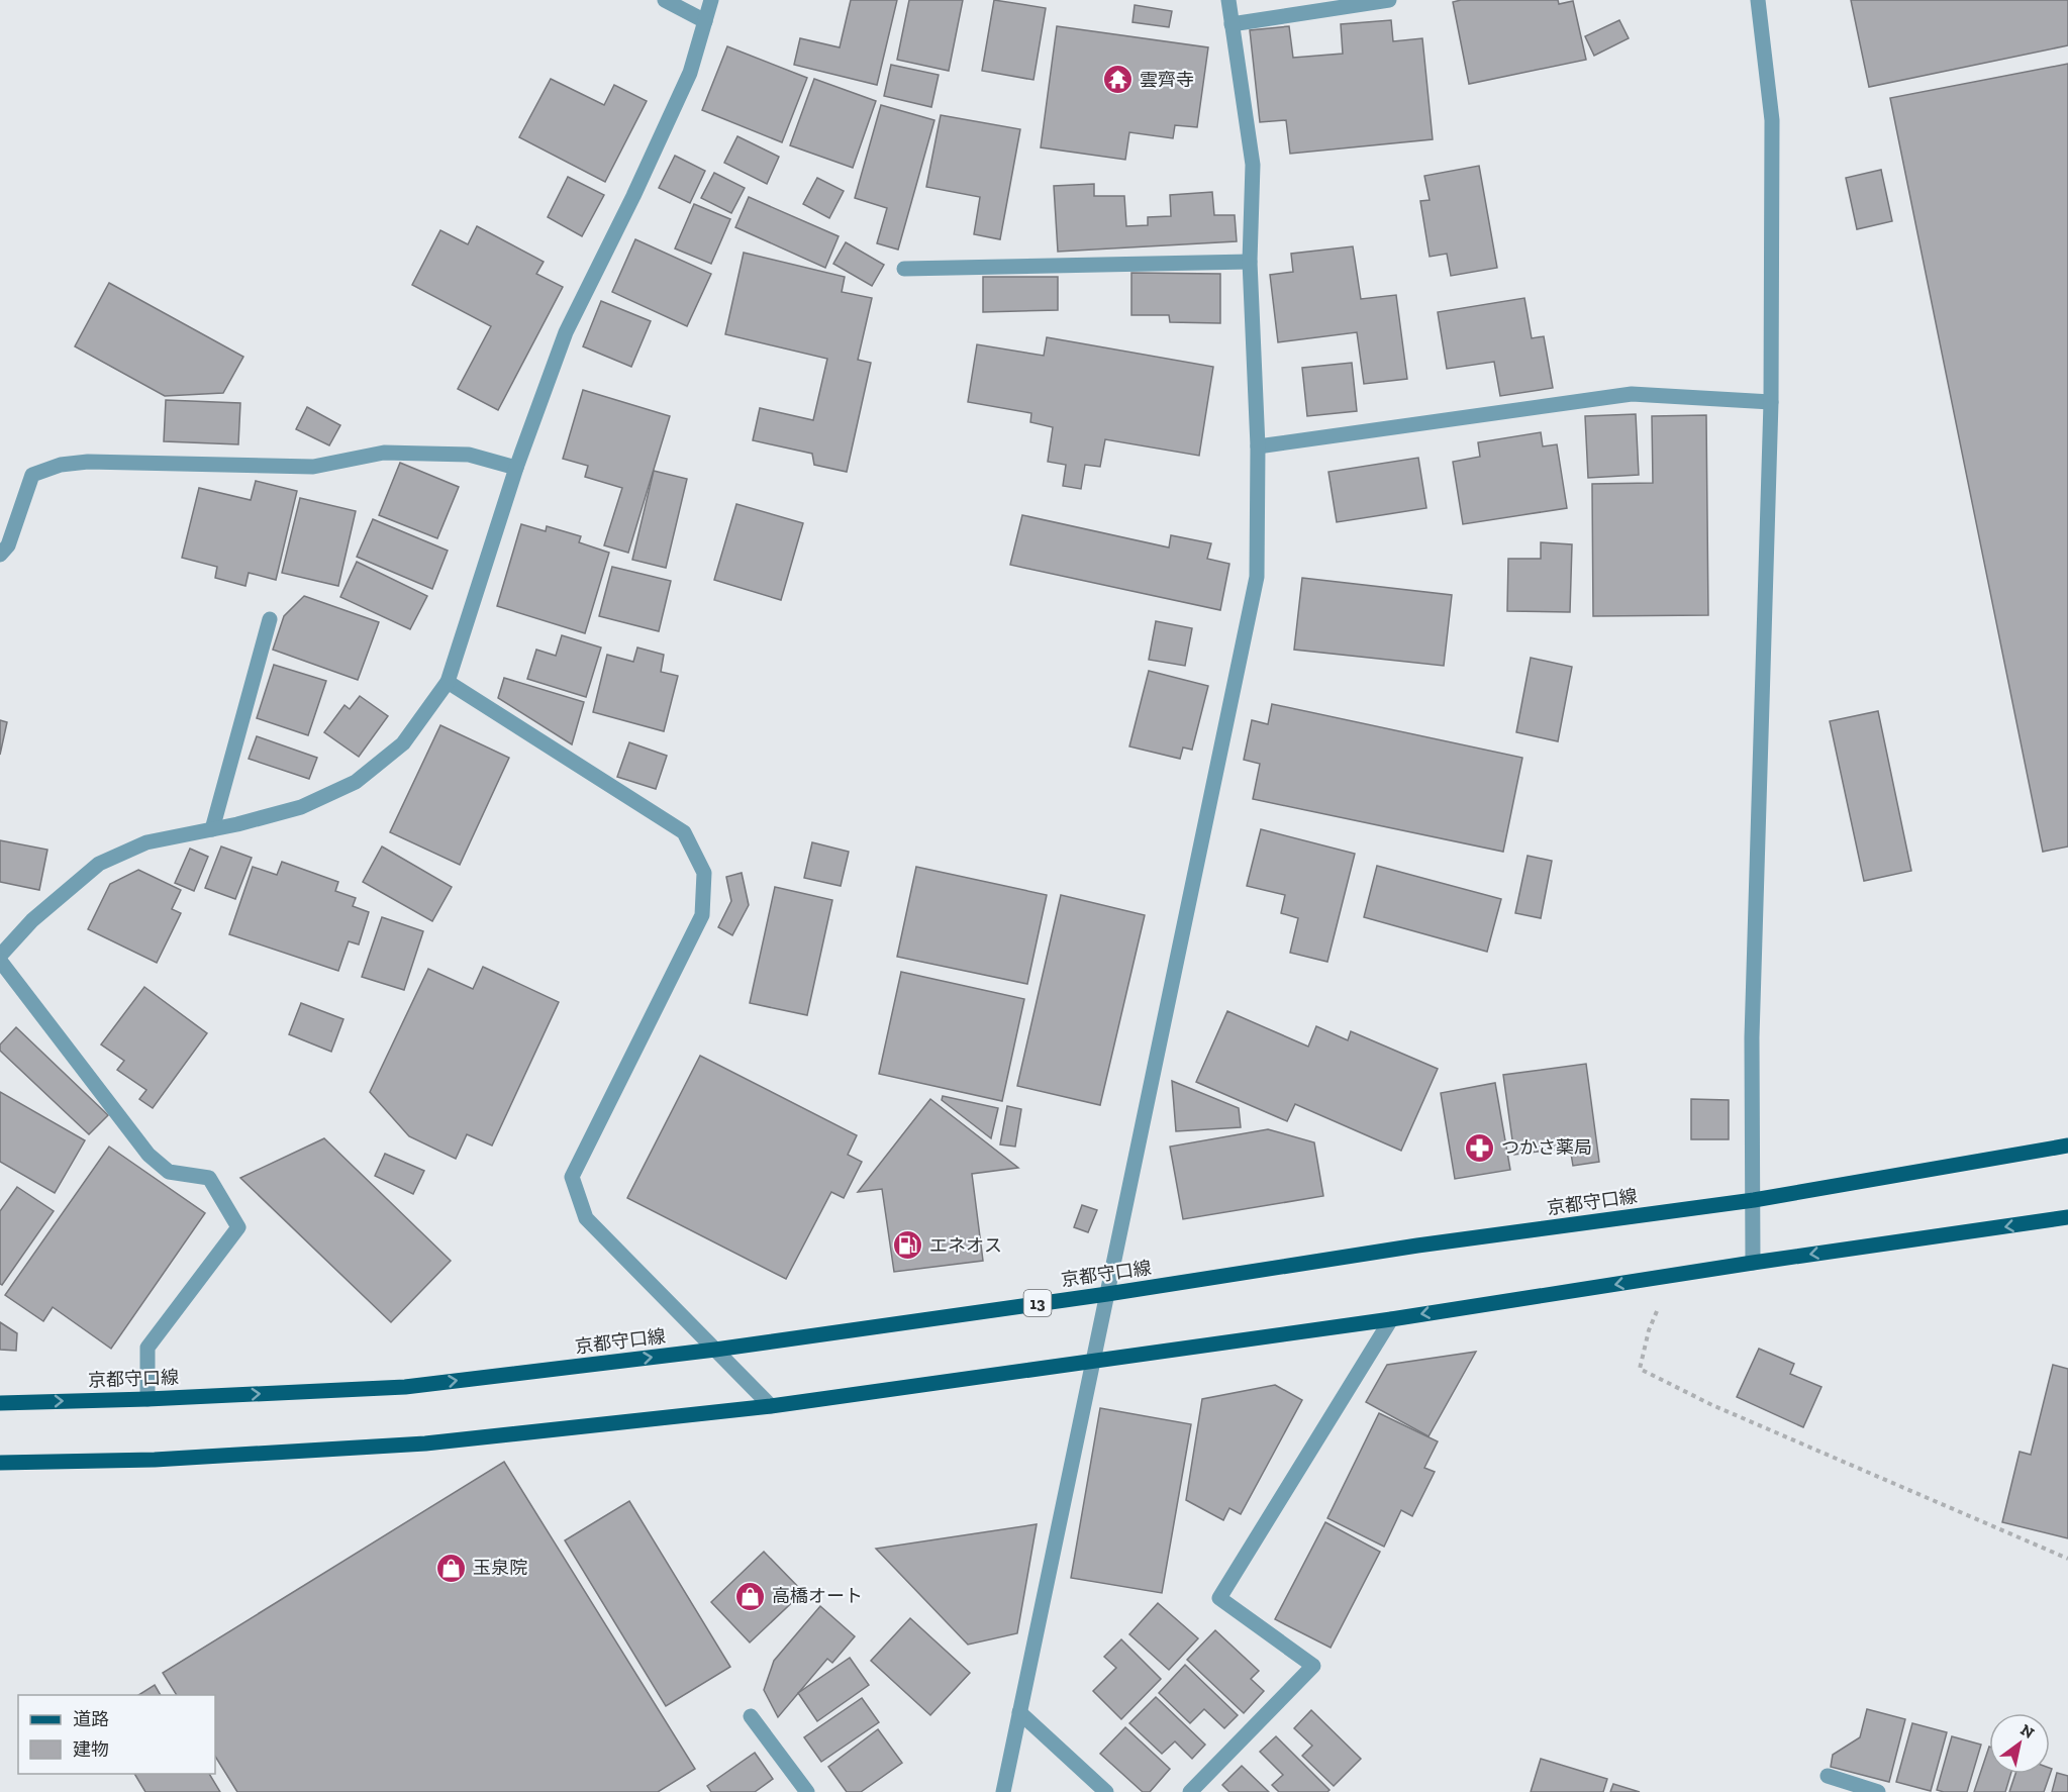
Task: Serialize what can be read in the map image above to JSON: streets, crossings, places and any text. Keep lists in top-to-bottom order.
{
  "streets": {
    "main road": ["京都守口線", "13"]
  },
  "places": {
    "temple": ["雲齊寺"],
    "pharmacy": ["つかさ薬局"],
    "fuel station": ["エネオス"],
    "shop": ["玉泉院", "高橋オート"]
  },
  "legend": ["道路", "建物"],
  "north": "top right"
}
